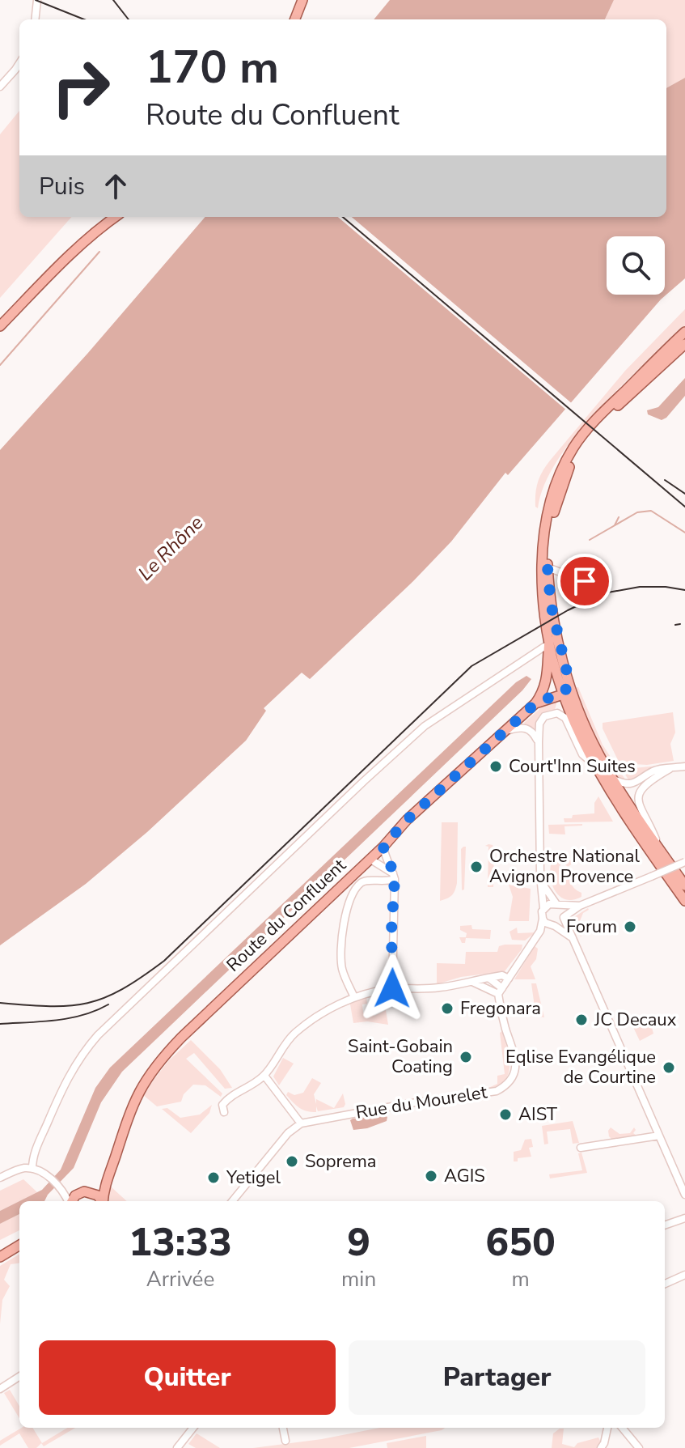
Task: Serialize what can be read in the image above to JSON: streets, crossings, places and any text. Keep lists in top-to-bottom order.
{
  "streets": {
    "main road": ["Route du Confluent"],
    "street": ["Rue du Mourelet"]
  },
  "water": ["Le Rhône"],
  "places": [
    "Court'Inn Suites",
    "Orchestre National Avignon Provence",
    "Forum",
    "Fregonara",
    "JC Decaux",
    "Saint-Gobain Coating",
    "Eqlise Evangélique de Courtine",
    "AIST",
    "Soprema",
    "AGIS",
    "Yetigel"
  ],
  "page": {
    "turn": ["170 m", "Route du Confluent"],
    "then": "Puis",
    "eta": [
      "13:33",
      "Arrivée",
      "9",
      "min",
      "650",
      "m"
    ],
    "buttons": ["Quitter", "Partager"]
  }
}
